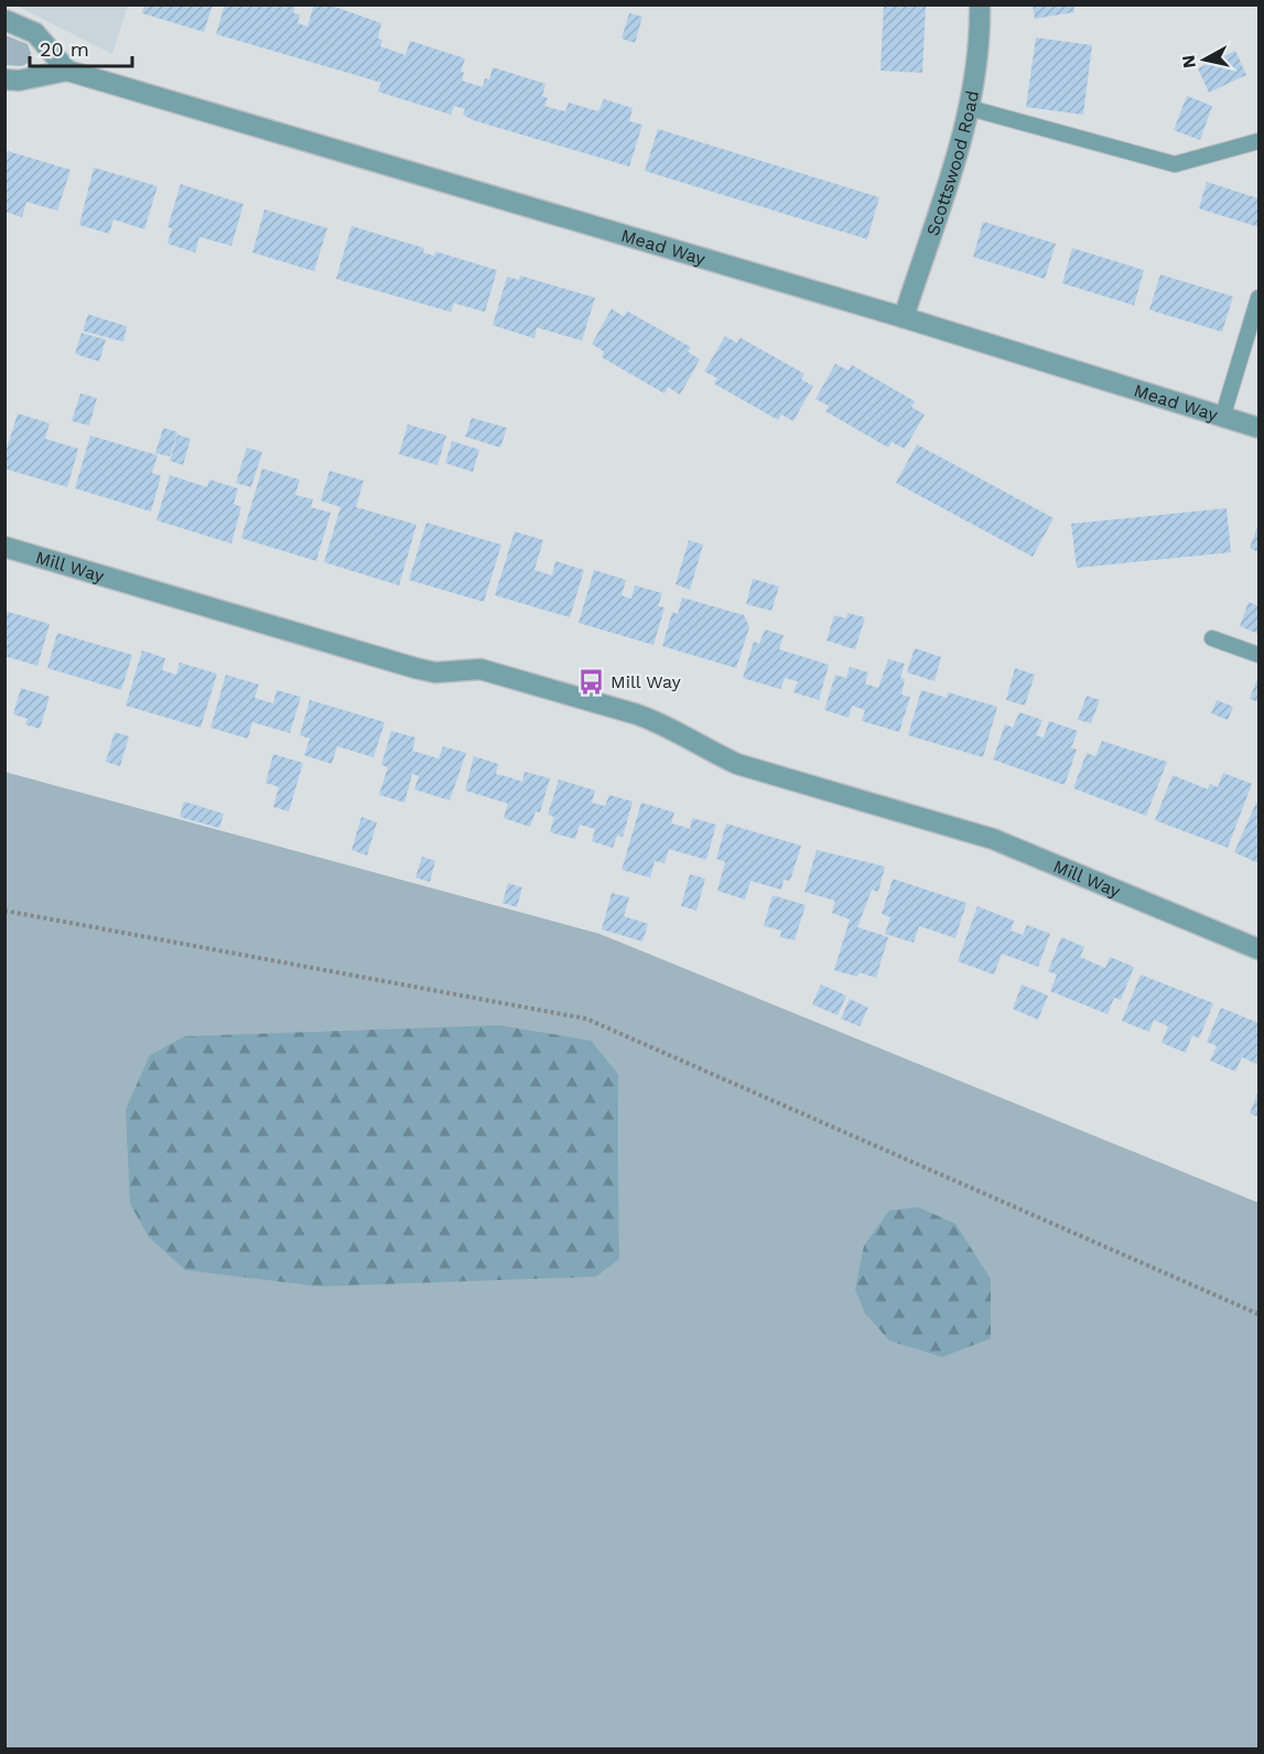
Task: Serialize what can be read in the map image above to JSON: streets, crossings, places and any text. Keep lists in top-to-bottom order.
{
  "streets": {
    "street": ["Scottswood Road", "Mead Way", "Mill Way"]
  },
  "crossings": [
    ["Scottswood Road", "Mead Way"]
  ],
  "places": {
    "bus stop": ["Mill Way"]
  },
  "scale_bar": "20 m",
  "north": "left"
}
